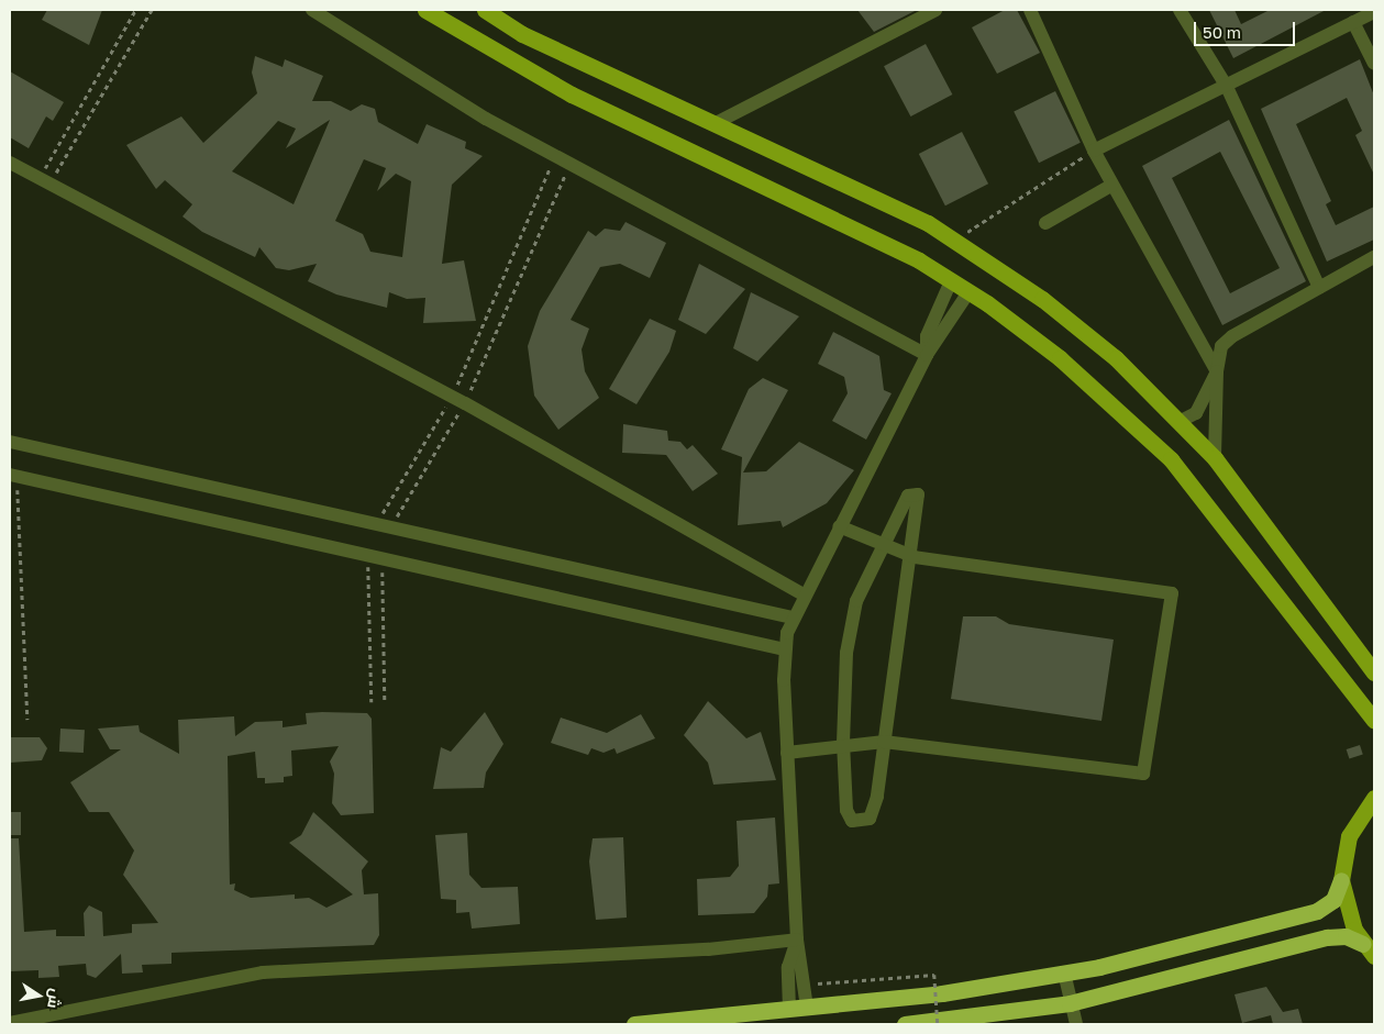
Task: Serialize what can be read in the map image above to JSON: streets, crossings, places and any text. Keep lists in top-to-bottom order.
{
  "scale_bar": "50 m",
  "north": "right"
}
